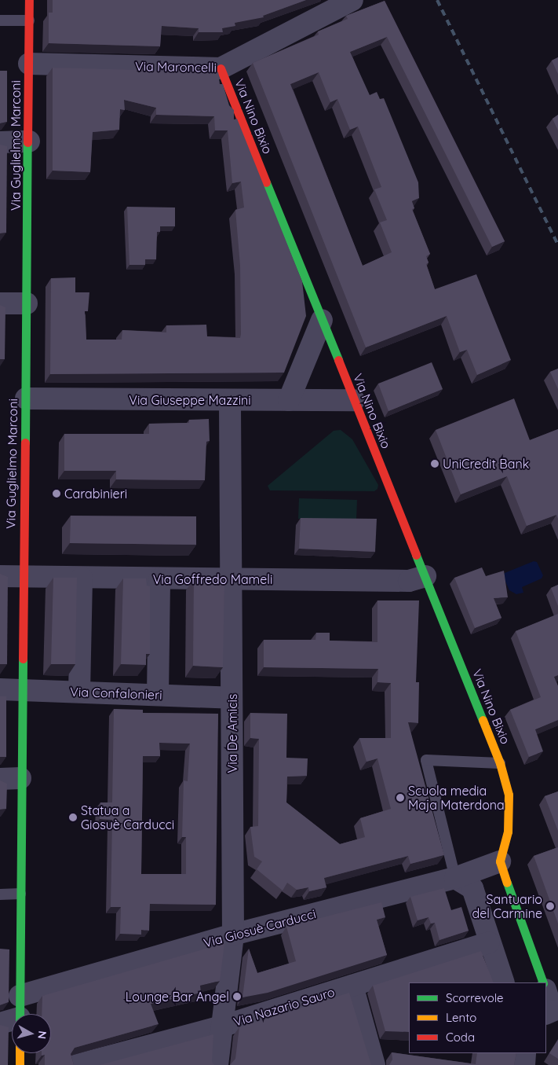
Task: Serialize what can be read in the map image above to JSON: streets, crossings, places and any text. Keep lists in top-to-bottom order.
{
  "streets": {
    "main road": ["Via Nino Bixio", "Via Guglielmo Marconi"],
    "street": [
      "Via Maroncelli",
      "Via Giuseppe Mazzini",
      "Via Goffredo Mameli",
      "Via Confalonieri",
      "Via De Amicis",
      "Via Giosuè Carducci",
      "Via Nazario Sauro"
    ]
  },
  "crossings": [
    ["Via Maroncelli", "Via Nino Bixio"],
    ["Via Maroncelli", "Via Guglielmo Marconi"],
    ["Via Nino Bixio", "Via Giuseppe Mazzini"],
    ["Via Nino Bixio", "Via Goffredo Mameli"],
    ["Via Nino Bixio", "Via Giosuè Carducci"],
    ["Via Guglielmo Marconi", "Via Giuseppe Mazzini"],
    ["Via Guglielmo Marconi", "Via Goffredo Mameli"],
    ["Via Guglielmo Marconi", "Via Confalonieri"],
    ["Via Guglielmo Marconi", "Via Giosuè Carducci"],
    ["Via Giuseppe Mazzini", "Via De Amicis"],
    ["Via Goffredo Mameli", "Via De Amicis"],
    ["Via Confalonieri", "Via De Amicis"],
    ["Via De Amicis", "Via Giosuè Carducci"],
    ["Via De Amicis", "Via Nazario Sauro"]
  ],
  "places": [
    "UniCredit Bank",
    "Carabinieri",
    "Scuola media Maja Materdona",
    "Statua a Giosuè Carducci",
    "Santuario del Carmine",
    "Lounge Bar Angel"
  ],
  "legend": ["Scorrevole", "Lento", "Coda"],
  "north": "right"
}
